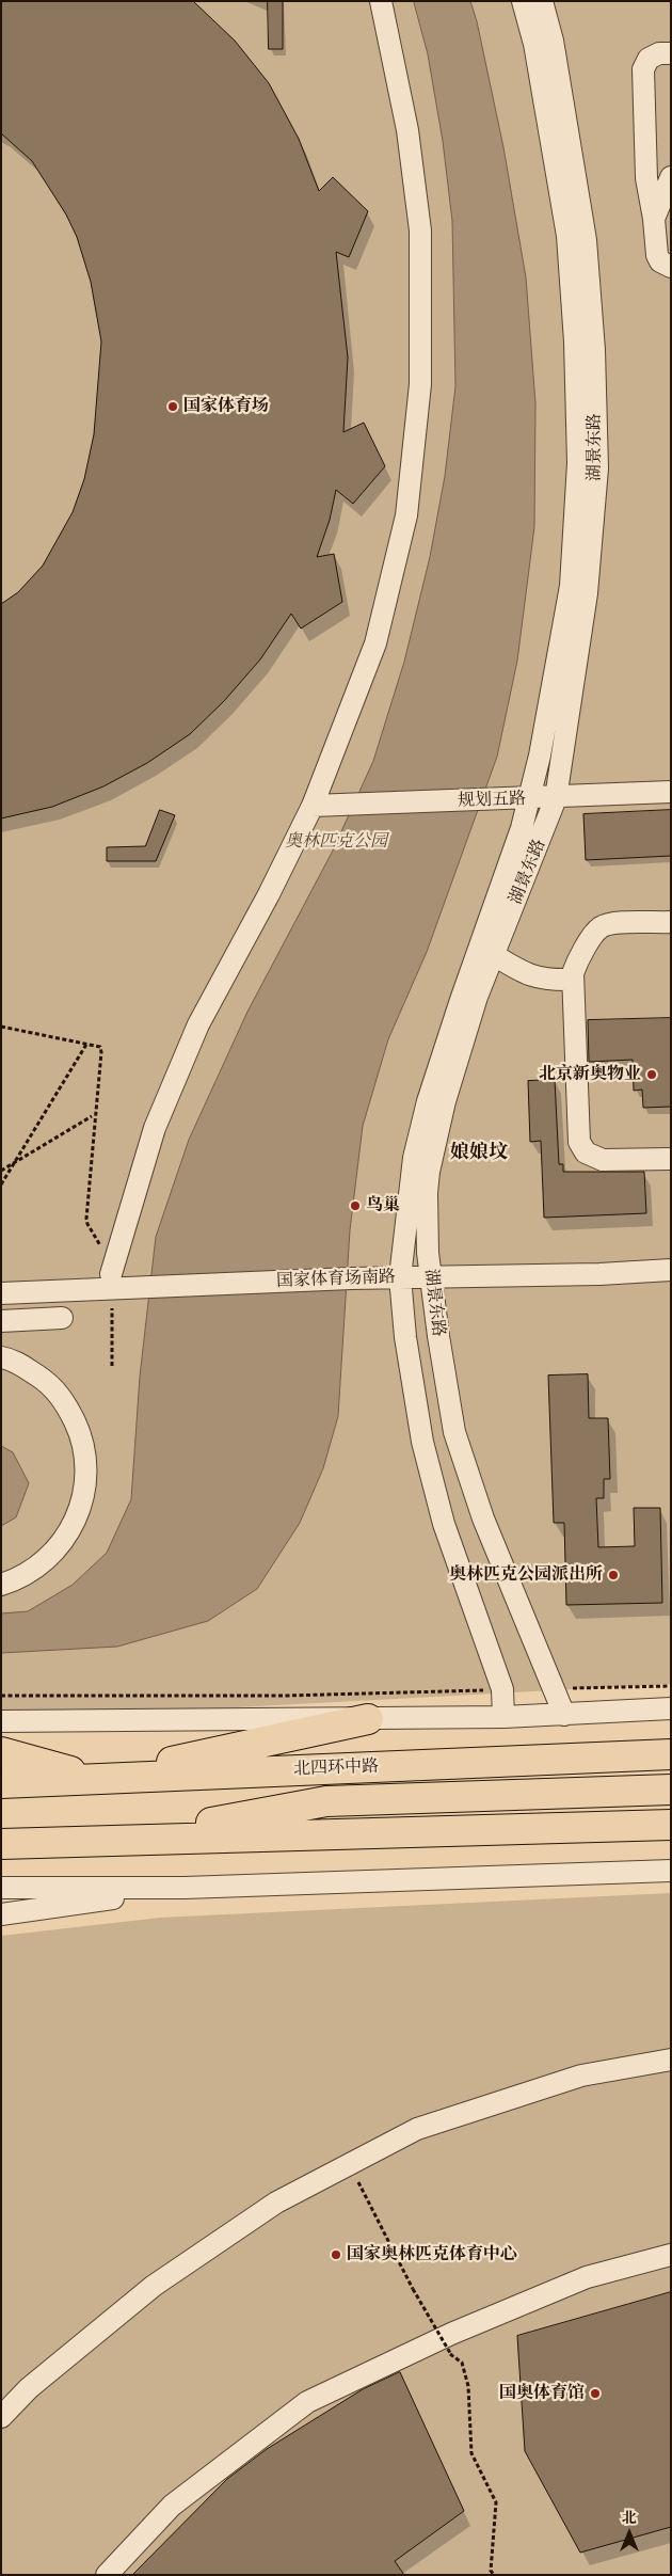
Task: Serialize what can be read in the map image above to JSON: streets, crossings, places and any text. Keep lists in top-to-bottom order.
{
  "streets": {
    "highway": ["北四环中路"],
    "street": ["湖景东路", "规划五路", "国家体育场南路"]
  },
  "crossings": [
    ["湖景东路", "规划五路"],
    ["湖景东路", "国家体育场南路"]
  ],
  "districts": ["娘娘坟"],
  "parks": ["奥林匹克公园"],
  "places": [
    "国家体育场",
    "北京新奥物业",
    "鸟巢",
    "奥林匹克公园派出所",
    "国家奥林匹克体育中心",
    "国奥体育馆"
  ],
  "north": "top"
}
